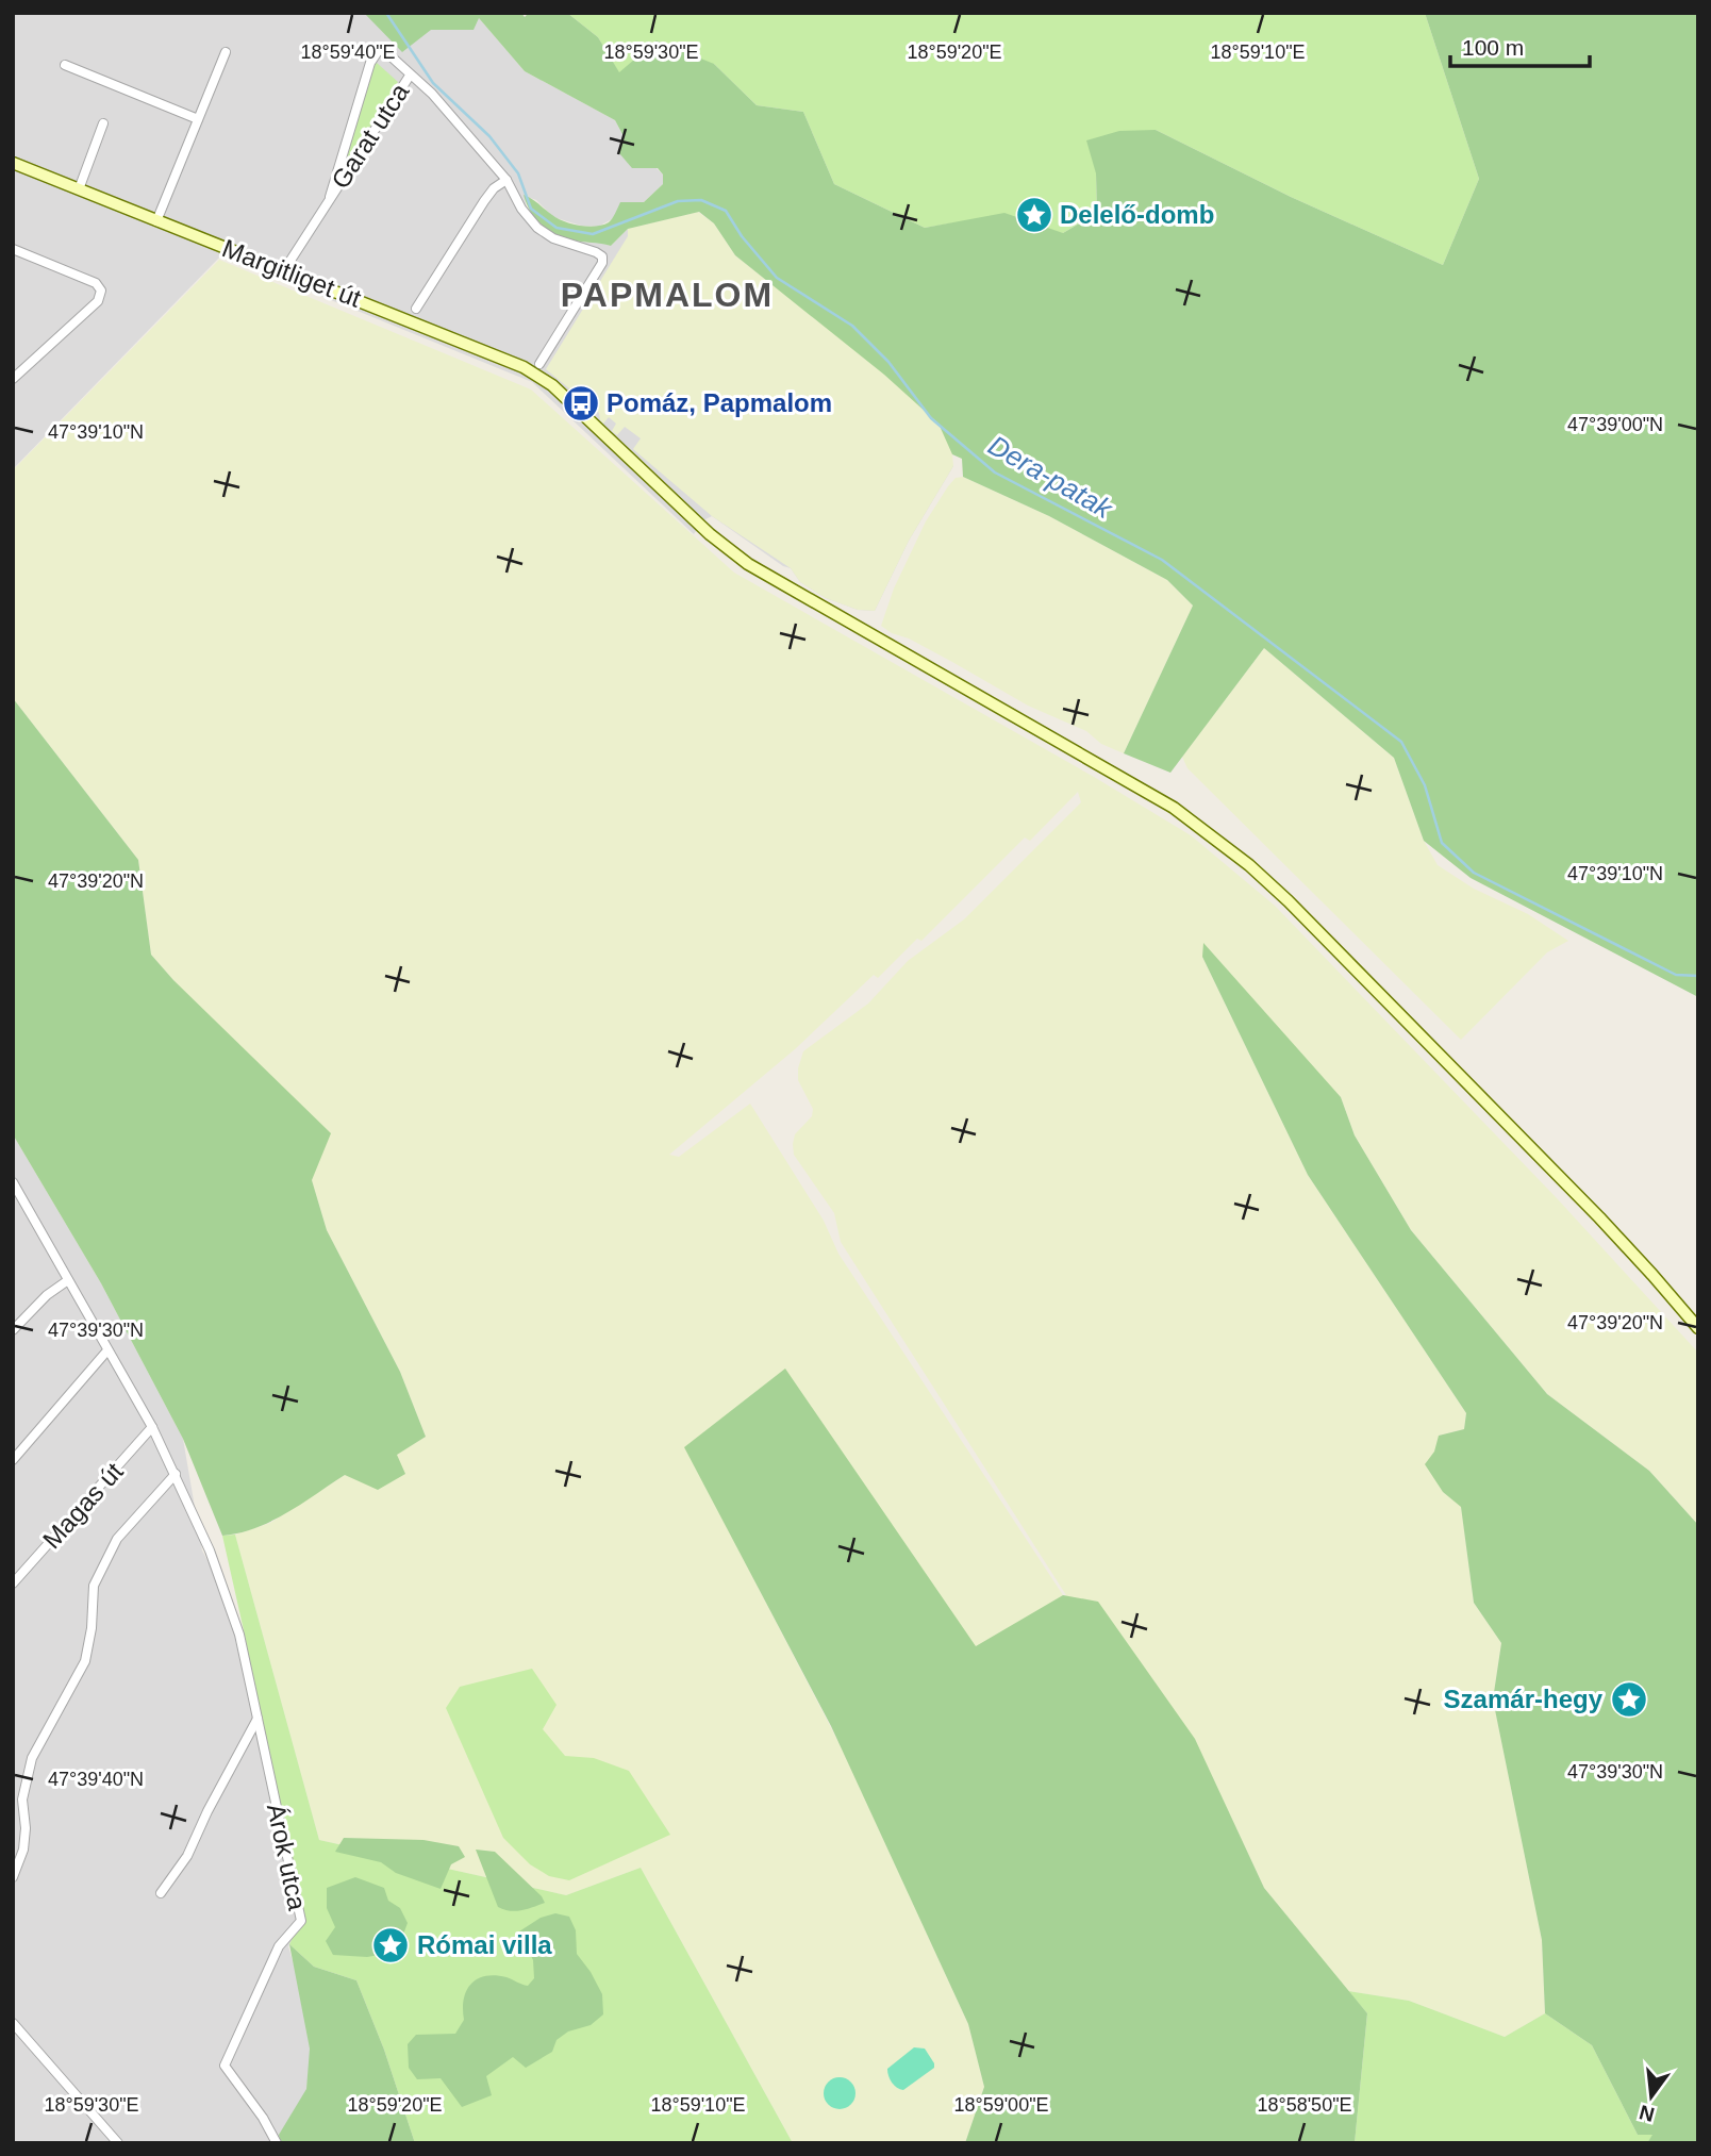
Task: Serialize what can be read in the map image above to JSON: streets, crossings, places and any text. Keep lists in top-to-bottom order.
{
  "streets": {
    "main road": ["Margitliget út"],
    "street": ["Garat utca", "Magas út", "Árok utca"]
  },
  "crossings": [
    ["Garat utca", "Margitliget út"]
  ],
  "districts": ["PAPMALOM"],
  "water": ["Dera-patak"],
  "places": {
    "place": ["Delelő-domb", "Szamár-hegy", "Római villa"],
    "bus stop": ["Pomáz, Papmalom"]
  },
  "scale_bar": "100 m",
  "north": "bottom",
  "coordinates": [
    "18°59'40\"E",
    "18°59'30\"E",
    "18°59'20\"E",
    "18°59'10\"E",
    "47°39'00\"N",
    "47°39'10\"N",
    "47°39'20\"N",
    "47°39'30\"N",
    "47°39'40\"N",
    "18°59'00\"E",
    "18°58'50\"E"
  ]
}
